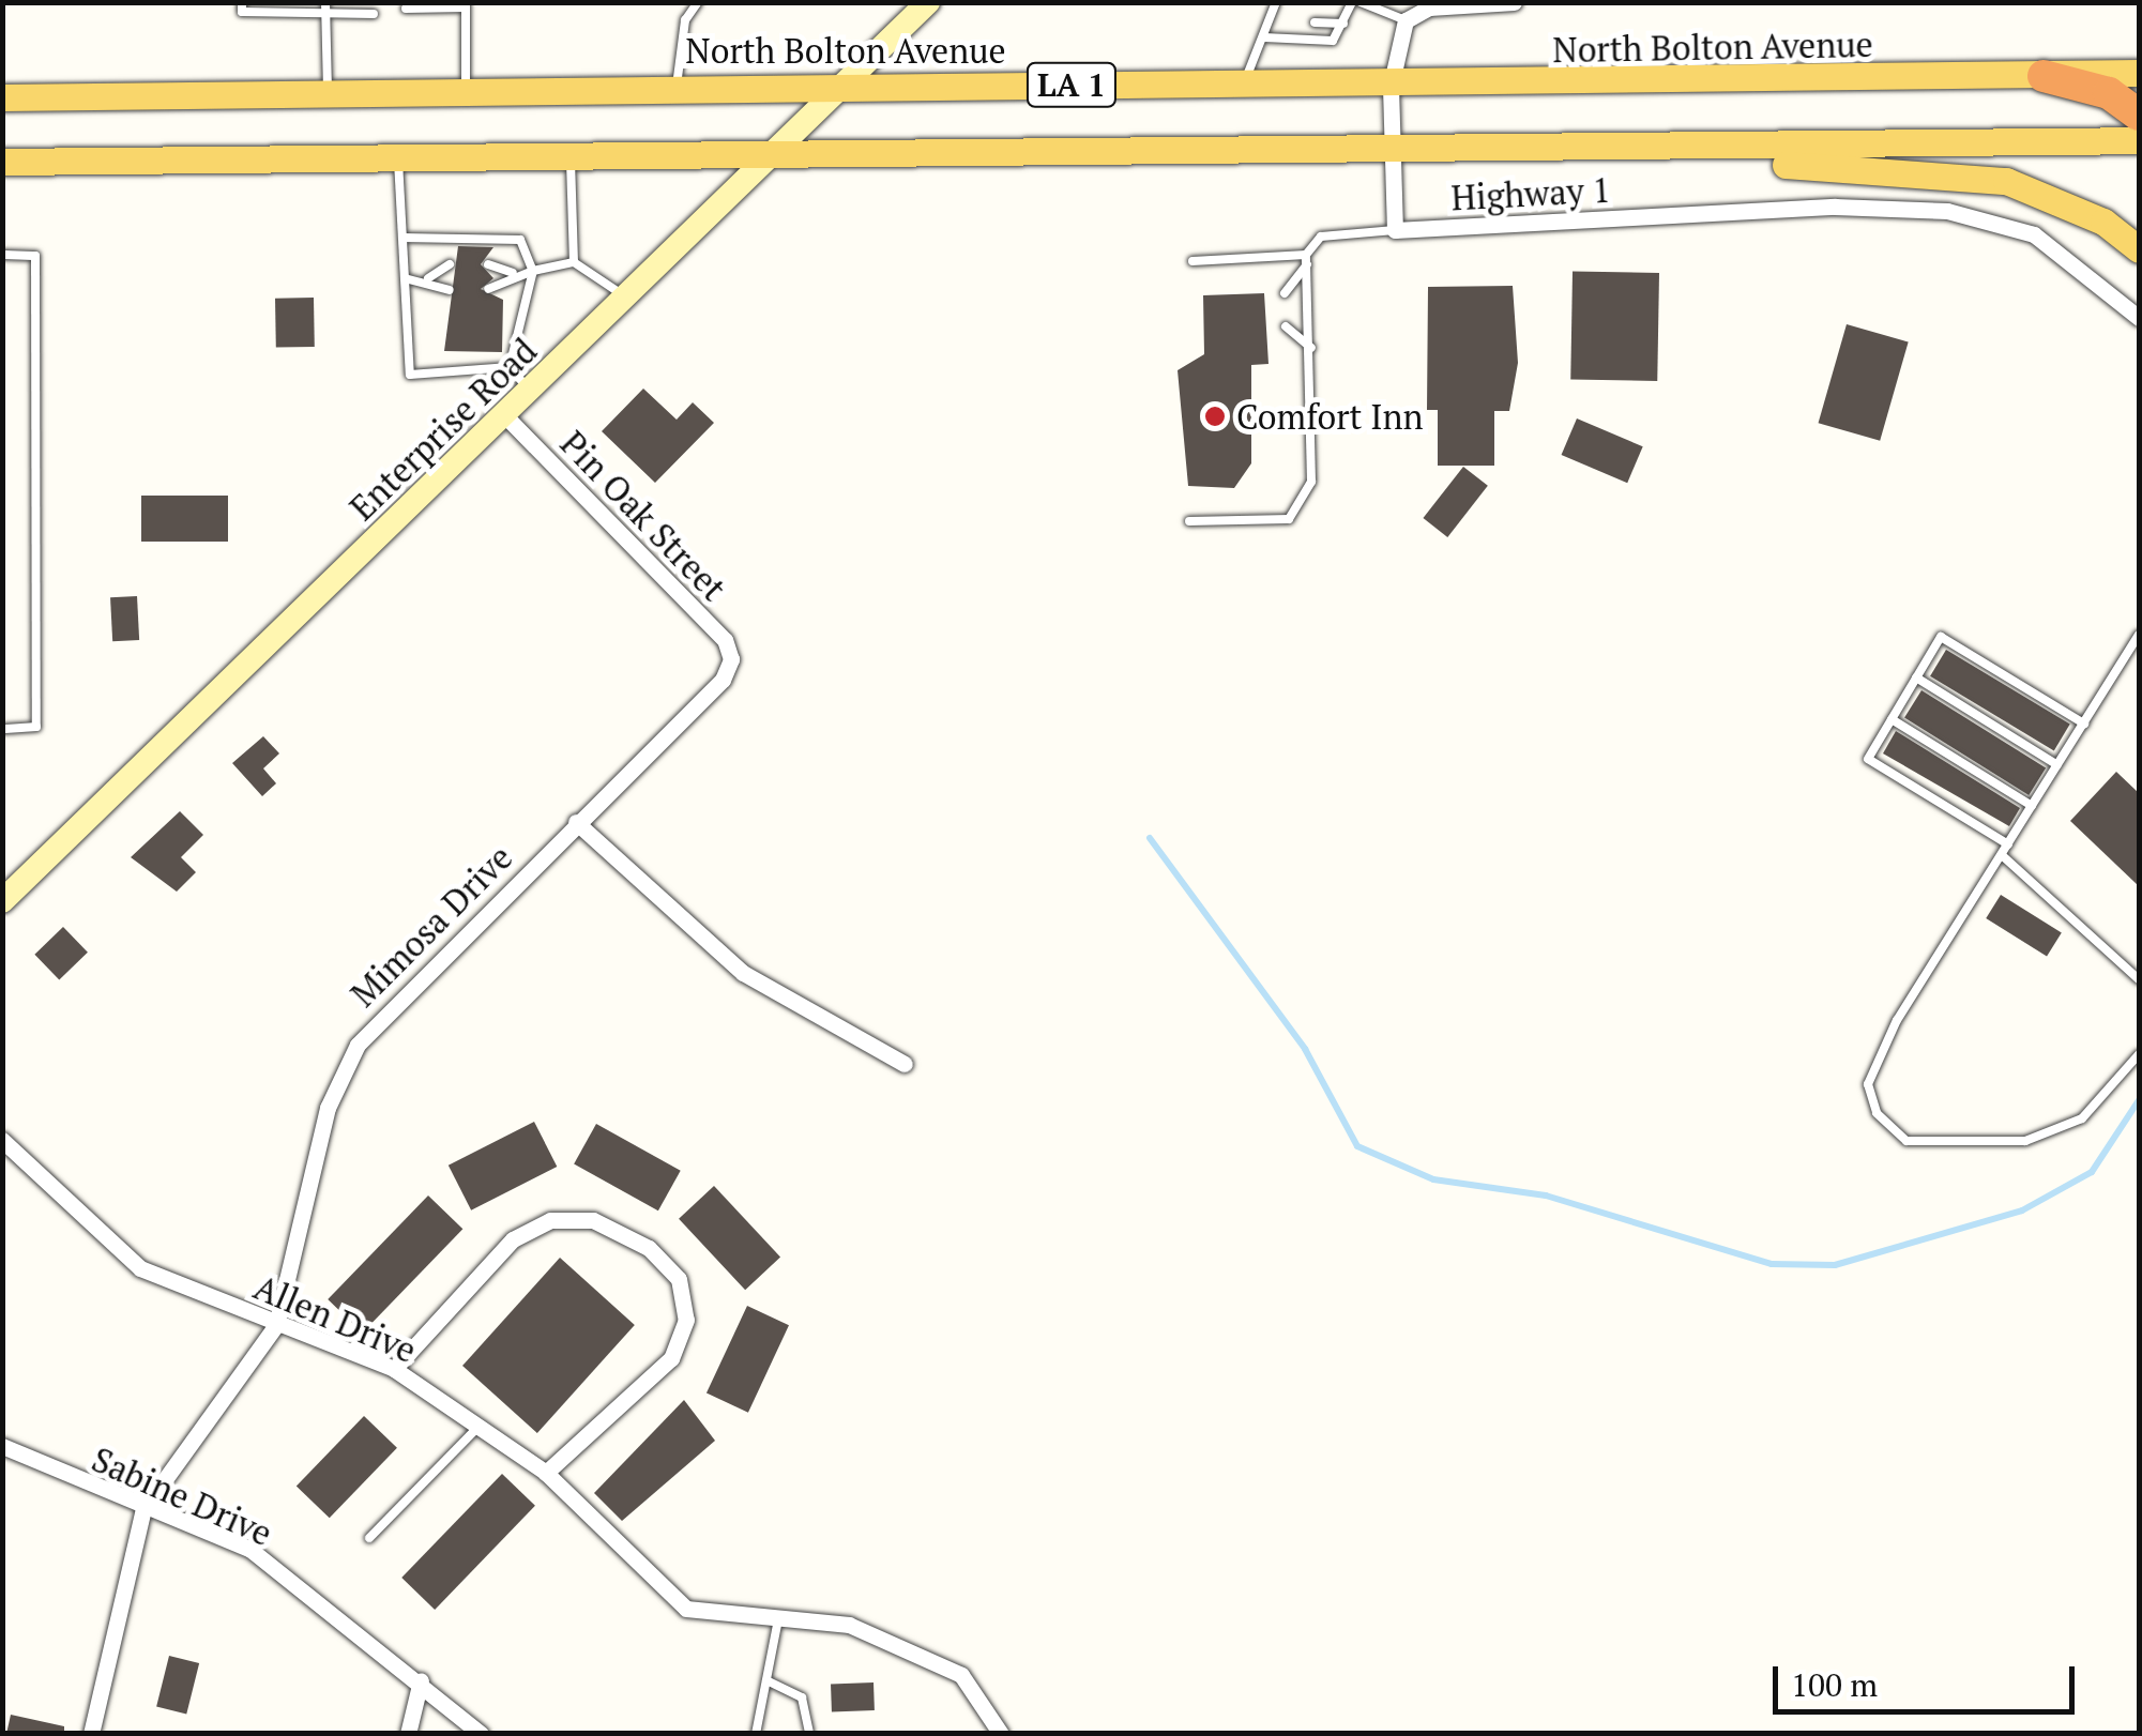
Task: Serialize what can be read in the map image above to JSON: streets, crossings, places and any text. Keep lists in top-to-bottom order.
{
  "streets": {
    "main road": ["North Bolton Avenue", "LA 1"],
    "street": [
      "Highway 1",
      "Enterprise Road",
      "Pin Oak Street",
      "Mimosa Drive",
      "Allen Drive",
      "Sabine Drive"
    ]
  },
  "crossings": [
    ["North Bolton Avenue", "Enterprise Road"],
    ["LA 1", "Enterprise Road"],
    ["Enterprise Road", "Pin Oak Street"],
    ["Pin Oak Street", "Mimosa Drive"],
    ["Mimosa Drive", "Allen Drive"],
    ["Mimosa Drive", "Sabine Drive"]
  ],
  "places": ["Comfort Inn"],
  "scale_bar": "100 m"
}
